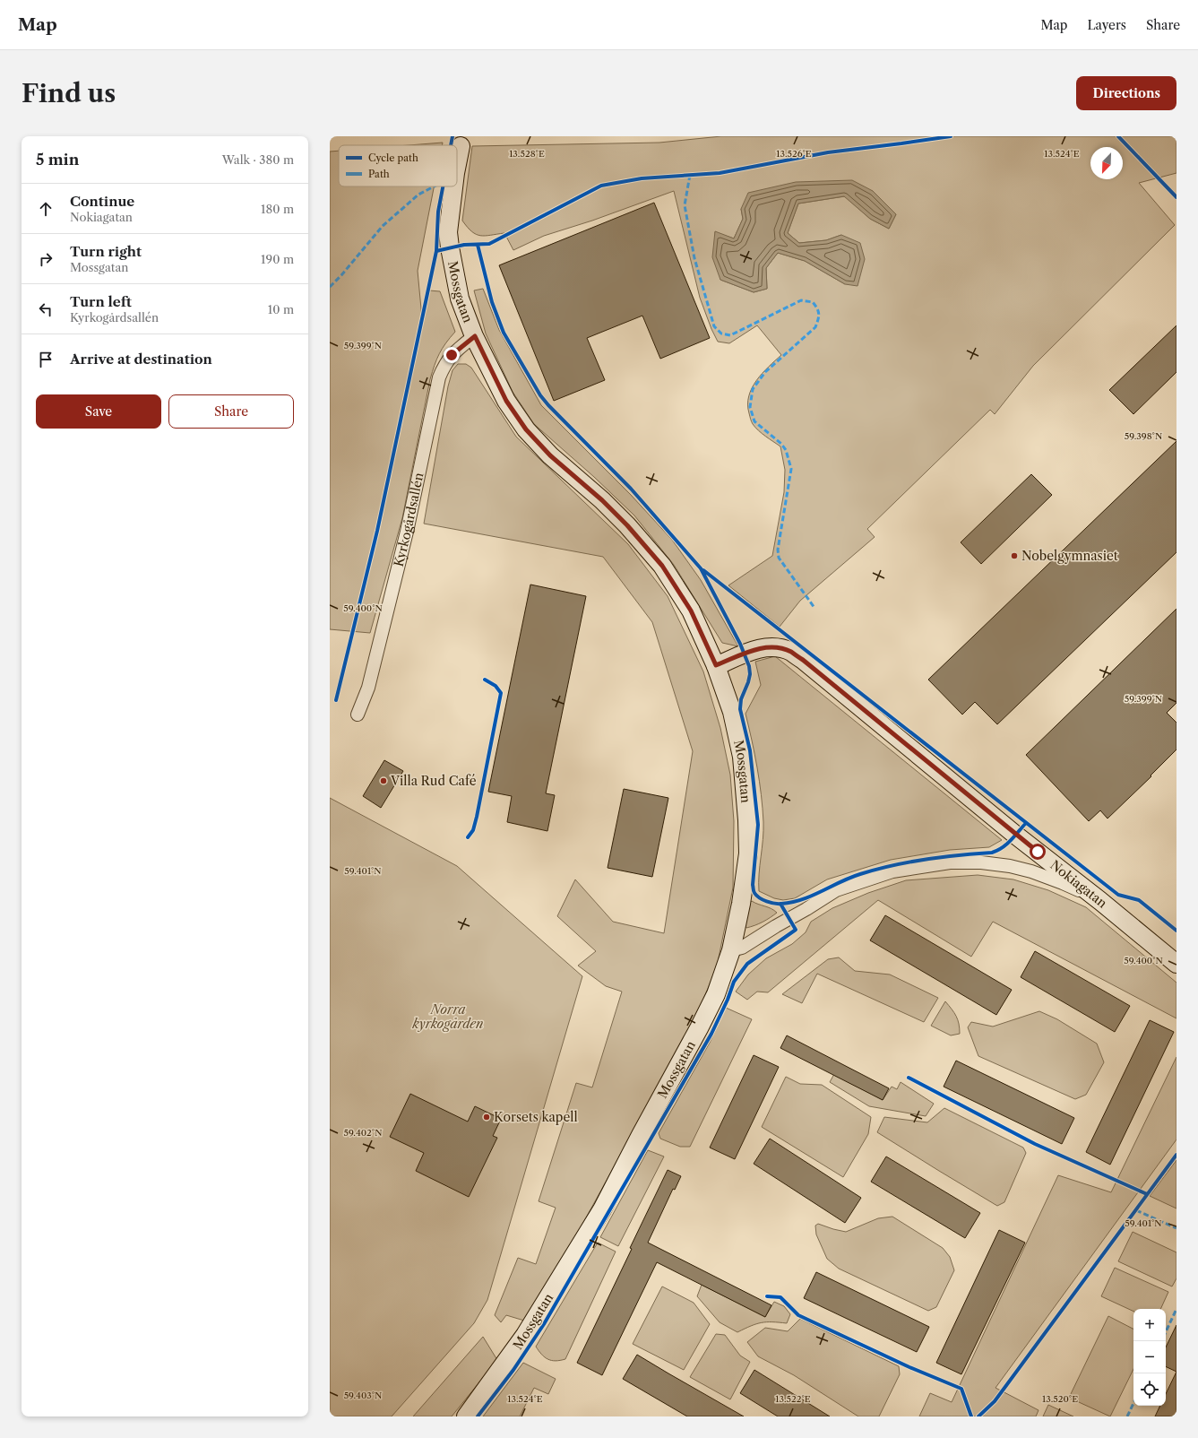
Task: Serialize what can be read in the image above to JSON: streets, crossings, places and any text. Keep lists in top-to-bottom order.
{
  "streets": {
    "street": ["Mossgatan", "Kyrkogårdsallén", "Nokiagatan"]
  },
  "crossings": [
    ["Mossgatan", "Kyrkogårdsallén"],
    ["Mossgatan", "Nokiagatan"]
  ],
  "parks": ["Norra kyrkogården"],
  "places": ["Nobelgymnasiet", "Villa Rud Café", "Korsets kapell"],
  "legend": ["Cycle path", "Path"],
  "north": "bottom left",
  "page": {
    "header": "Map",
    "nav": ["Map", "Layers", "Share"],
    "buttons": [
      "Directions",
      ["Save", "Share"]
    ],
    "title": "Find us",
    "heading": ["5 min", "Walk · 380 m"],
    "list": [
      ["Continue", "Nokiagatan", "180 m"],
      ["Turn right", "Mossgatan", "190 m"],
      ["Turn left", "Kyrkogårdsallén", "10 m"],
      "Arrive at destination"
    ],
    "map_buttons": ["+", "−"]
  },
  "coordinates": [
    "13.528°E",
    "13.524°E",
    "13.526°E",
    "59.399°N",
    "59.398°N",
    "59.400°N",
    "59.401°N",
    "59.402°N",
    "59.403°N",
    "13.522°E",
    "13.520°E"
  ]
}
